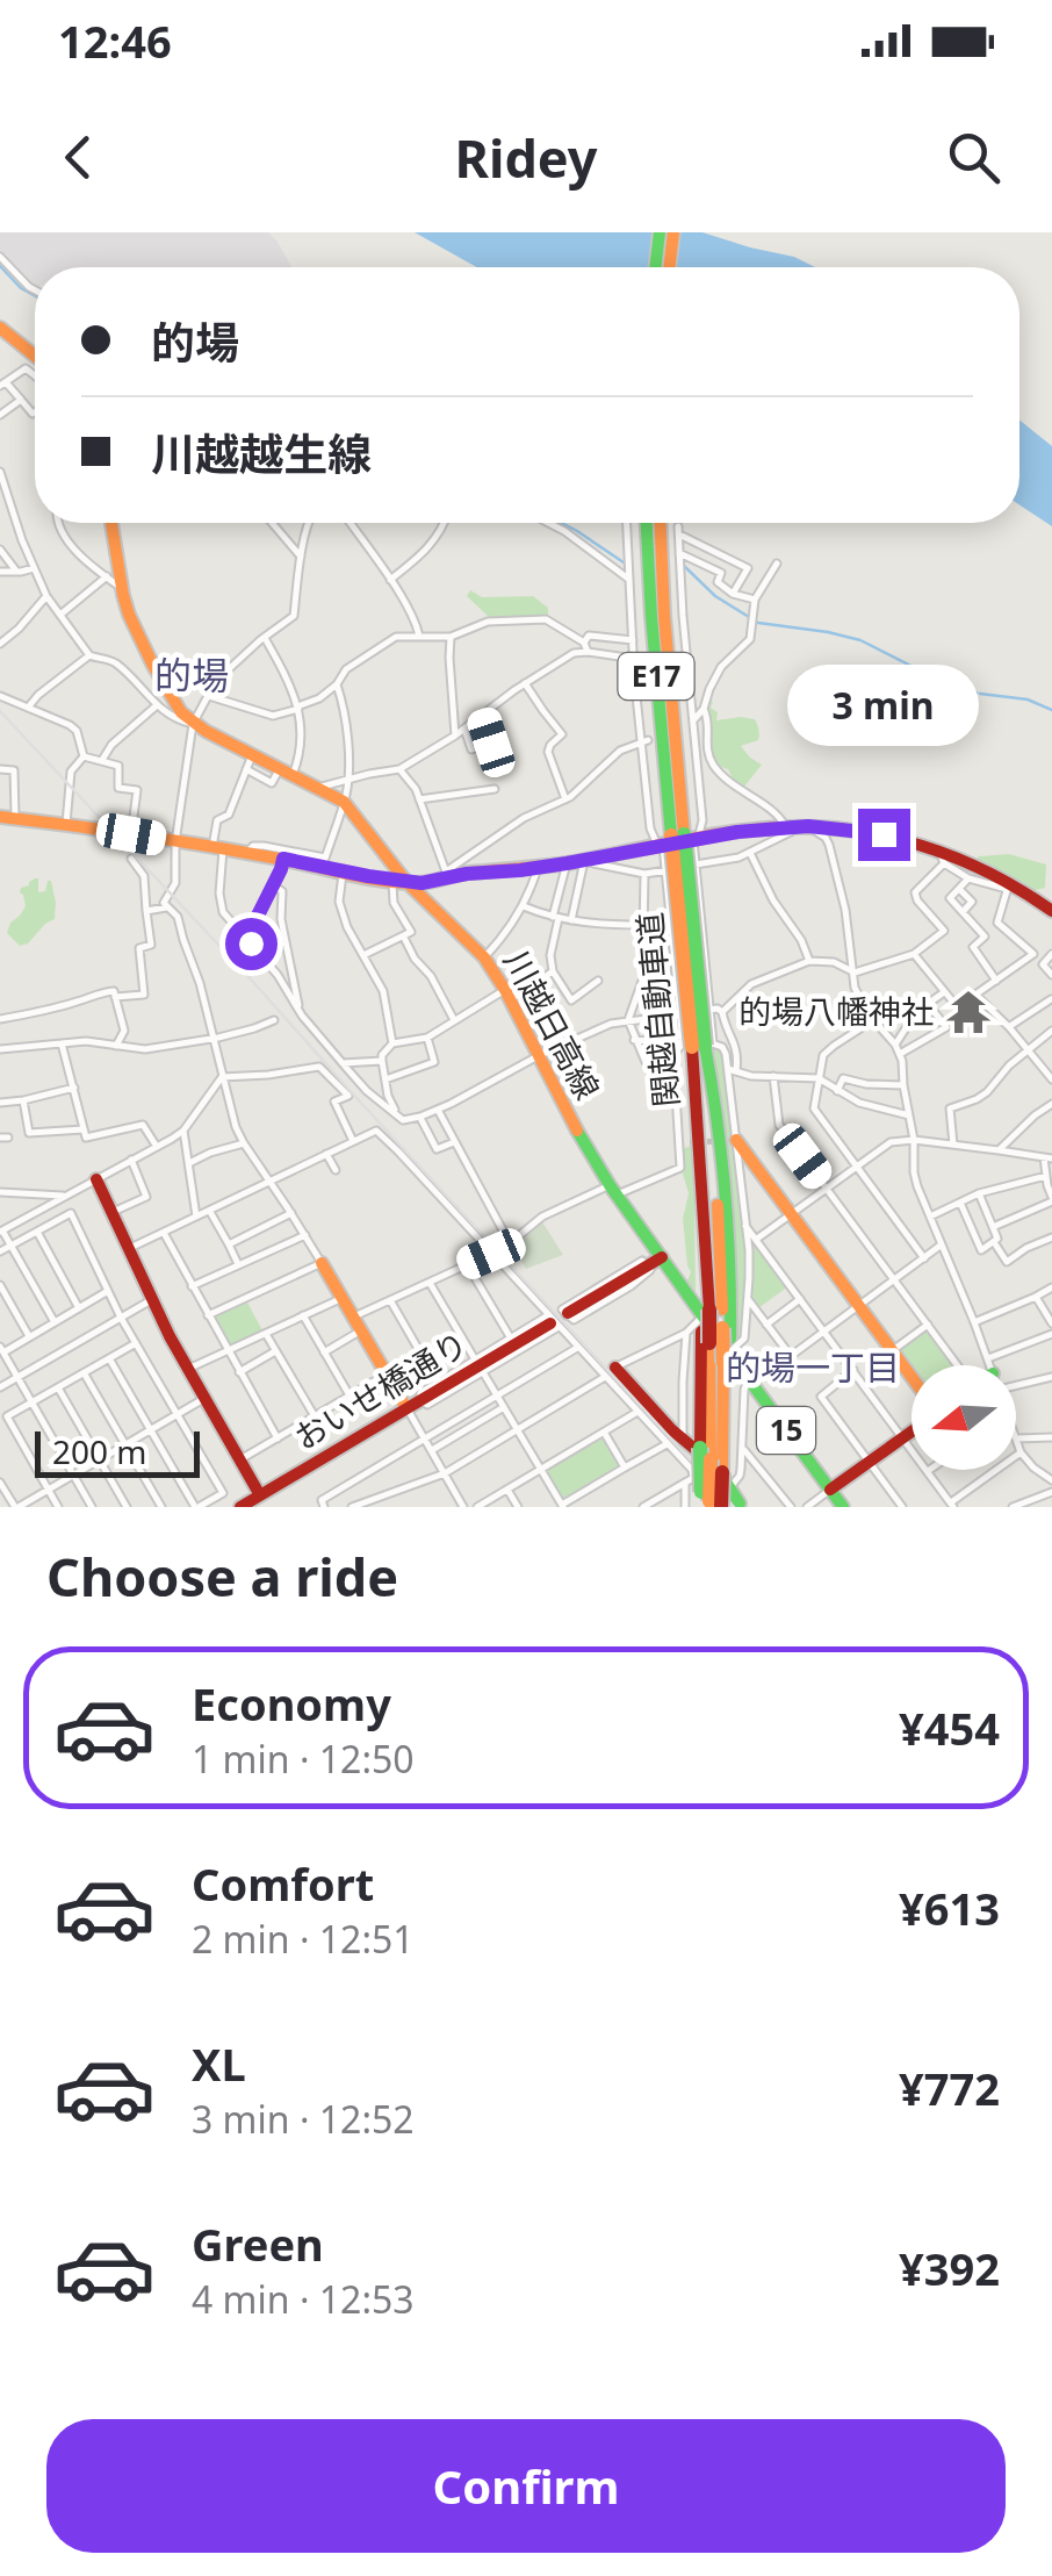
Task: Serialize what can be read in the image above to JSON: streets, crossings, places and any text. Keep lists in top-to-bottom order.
{
  "streets": {
    "main road": [
      "E17",
      "関越自動車道",
      "川越日高線",
      "おいせ橋通り",
      "15"
    ]
  },
  "crossings": [
    ["関越自動車道", "川越日高線"],
    ["川越日高線", "おいせ橋通り"]
  ],
  "districts": ["的場", "的場一丁目"],
  "places": {
    "temple": ["的場八幡神社"]
  },
  "scale_bar": "200 m",
  "north": "left",
  "page": {
    "status": "12:46",
    "header": "Ridey",
    "banner": ["的場", "川越越生線"],
    "bubble": "3 min",
    "scale": "200 m",
    "heading": "Choose a ride",
    "list": [
      {
        "name": "Economy",
        "note": "1 min · 12:50",
        "value": "¥454"
      },
      {
        "name": "Comfort",
        "note": "2 min · 12:51",
        "value": "¥613"
      },
      {
        "name": "XL",
        "note": "3 min · 12:52",
        "value": "¥772"
      },
      {
        "name": "Green",
        "note": "4 min · 12:53",
        "value": "¥392"
      }
    ],
    "buttons": "Confirm"
  }
}
